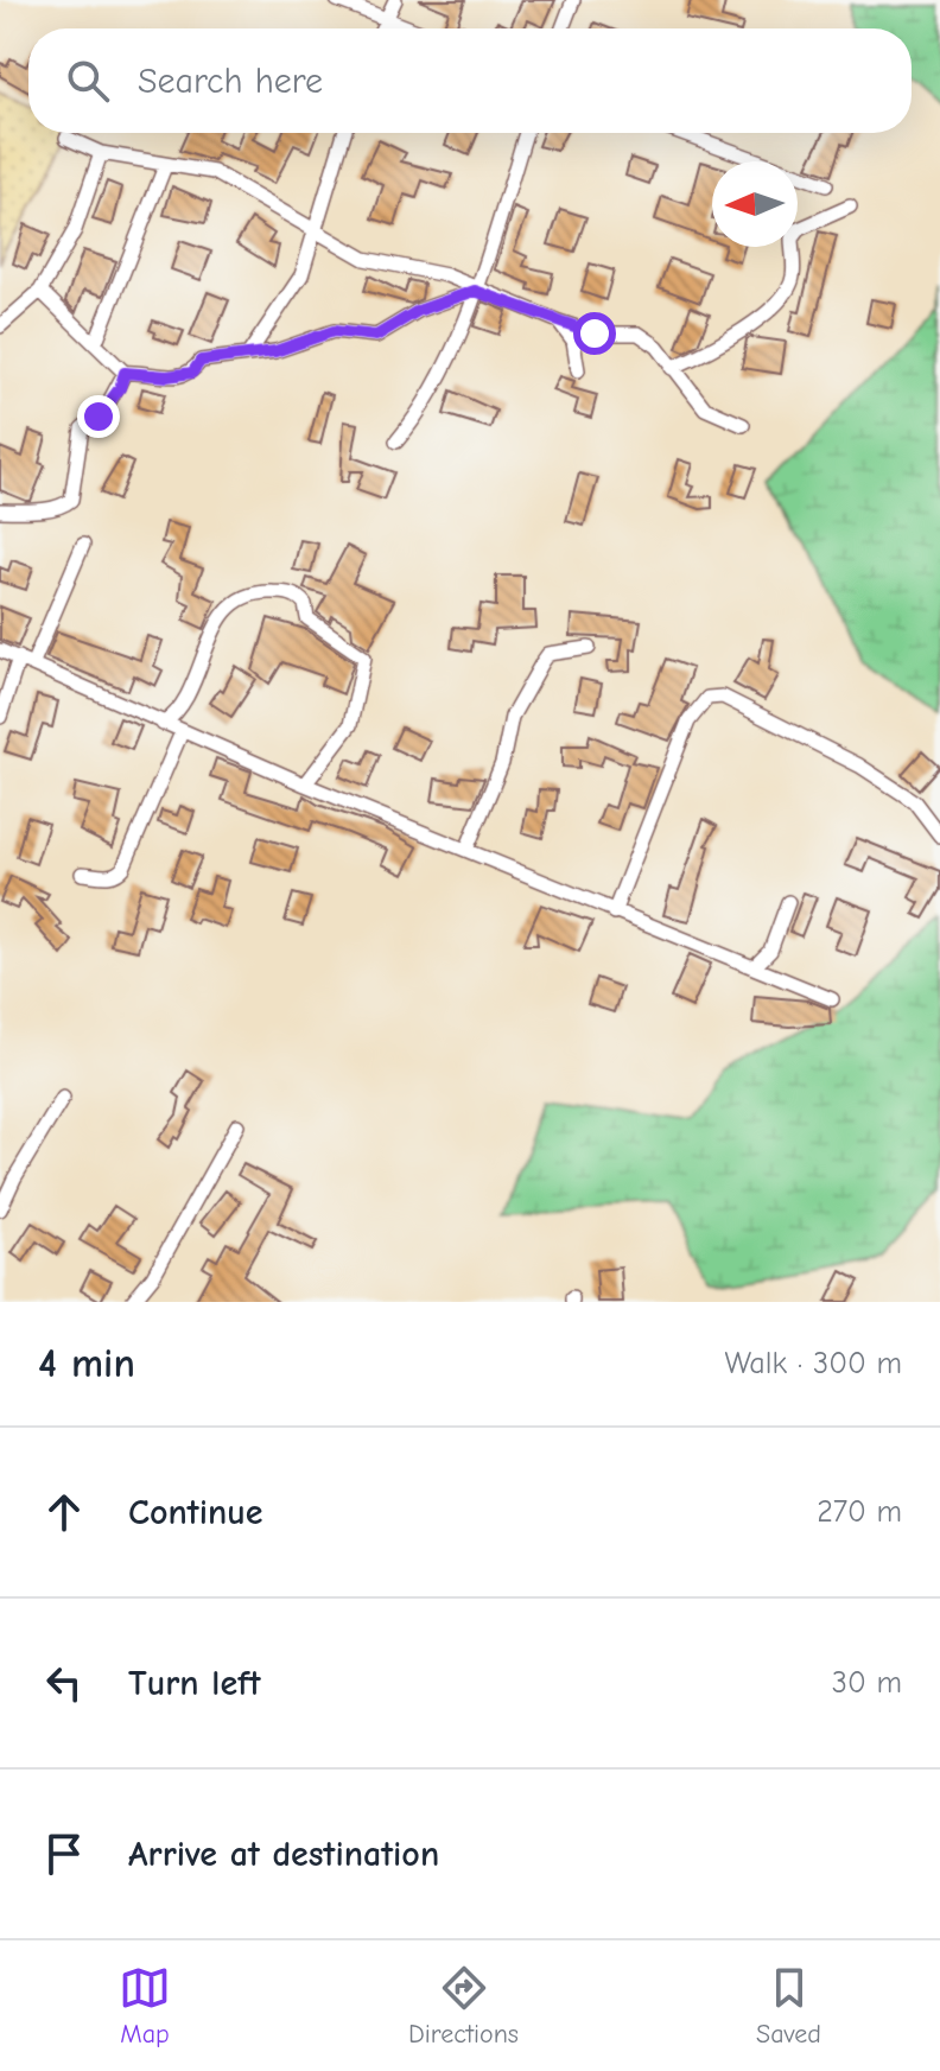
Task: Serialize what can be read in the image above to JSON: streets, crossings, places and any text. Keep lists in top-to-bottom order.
{
  "north": "left",
  "page": {
    "search": "Search here",
    "heading": ["4 min", "Walk · 300 m"],
    "list": [
      ["Continue", "270 m"],
      ["Turn left", "30 m"],
      "Arrive at destination"
    ],
    "nav": ["Map", "Directions", "Saved"]
  }
}
